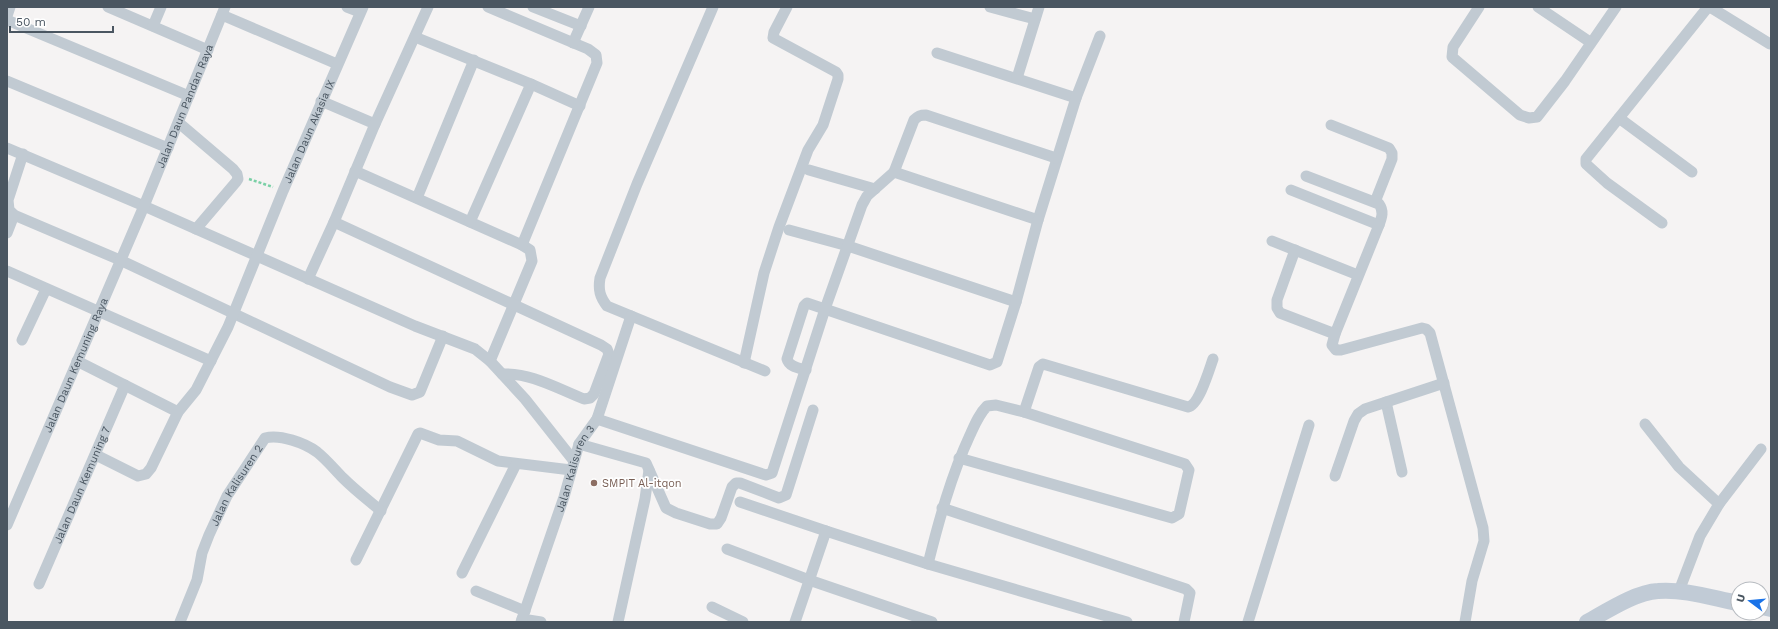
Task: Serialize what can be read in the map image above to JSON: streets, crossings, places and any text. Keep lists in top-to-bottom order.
{
  "streets": {
    "street": [
      "Jalan Daun Pandan Raya",
      "Jalan Daun Akasia IX",
      "Jalan Daun Kemuning Raya",
      "Jalan Kalisuren 3",
      "Jalan Daun Kemuning 7",
      "Jalan Kalisuren 2"
    ]
  },
  "crossings": [
    ["Jalan Daun Pandan Raya", "Jalan Daun Kemuning Raya"],
    ["Jalan Daun Akasia IX", "Jalan Daun Kemuning 7"]
  ],
  "places": ["SMPIT Al-itqon"],
  "scale_bar": "50 m",
  "north": "left"
}
